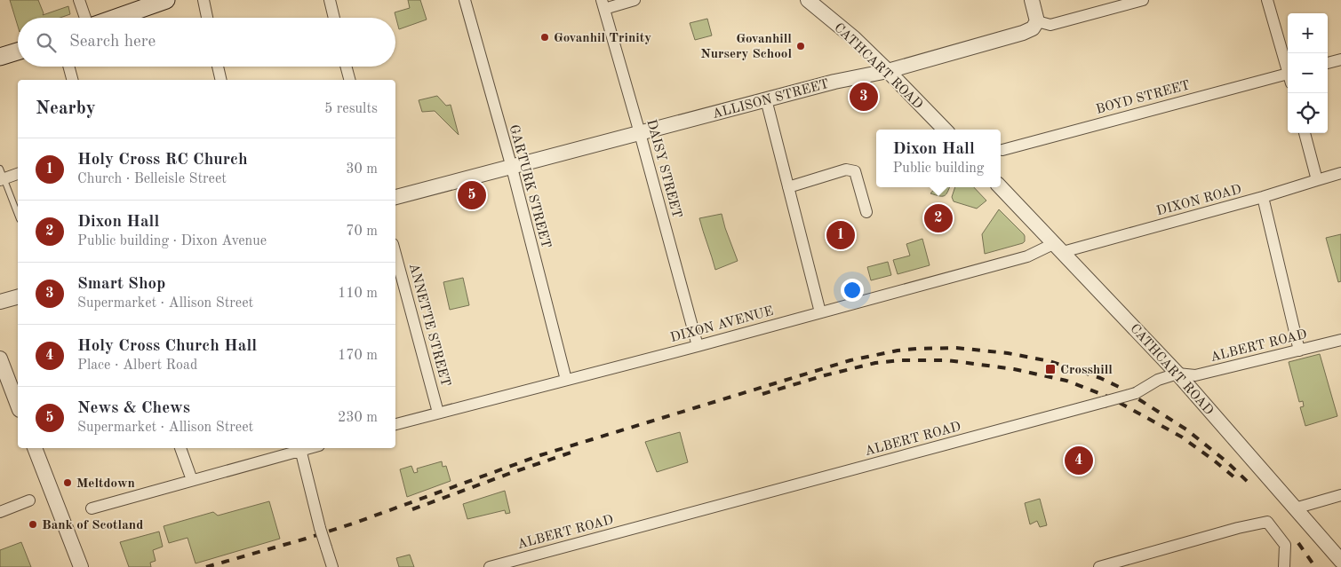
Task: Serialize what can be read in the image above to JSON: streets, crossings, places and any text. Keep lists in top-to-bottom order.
{
  "streets": {
    "street": [
      "CATHCART ROAD",
      "BOYD STREET",
      "ALLISON STREET",
      "DAISY STREET",
      "GARTURK STREET",
      "DIXON ROAD",
      "DIXON AVENUE",
      "ANNETTE STREET",
      "ALBERT ROAD"
    ]
  },
  "crossings": [
    ["CATHCART ROAD", "ALLISON STREET"],
    ["CATHCART ROAD", "DIXON ROAD"],
    ["CATHCART ROAD", "DIXON AVENUE"],
    ["CATHCART ROAD", "ALBERT ROAD"],
    ["ALLISON STREET", "DAISY STREET"],
    ["ALLISON STREET", "GARTURK STREET"],
    ["DAISY STREET", "DIXON AVENUE"],
    ["GARTURK STREET", "DIXON AVENUE"],
    ["DIXON ROAD", "DIXON AVENUE"],
    ["DIXON AVENUE", "ANNETTE STREET"]
  ],
  "places": {
    "other": [
      "Govanhil Trinity",
      "Govanhill Nursery School",
      "Meltdown",
      "Bank of Scotland"
    ],
    "transit": ["Crosshill"]
  },
  "page": {
    "map_buttons": ["+", "−"],
    "search": "Search here",
    "heading": ["Nearby", "5 results"],
    "pins": [
      "3",
      "5",
      "2",
      "1",
      "4"
    ],
    "popup": ["Dixon Hall", "Public building"],
    "list": [
      {
        "mark": "1",
        "name": "Holy Cross RC Church",
        "note": "Church · Belleisle Street",
        "value": "30 m"
      },
      {
        "mark": "2",
        "name": "Dixon Hall",
        "note": "Public building · Dixon Avenue",
        "value": "70 m"
      },
      {
        "mark": "3",
        "name": "Smart Shop",
        "note": "Supermarket · Allison Street",
        "value": "110 m"
      },
      {
        "mark": "4",
        "name": "Holy Cross Church Hall",
        "note": "Place · Albert Road",
        "value": "170 m"
      },
      {
        "mark": "5",
        "name": "News & Chews",
        "note": "Supermarket · Allison Street",
        "value": "230 m"
      }
    ]
  }
}
